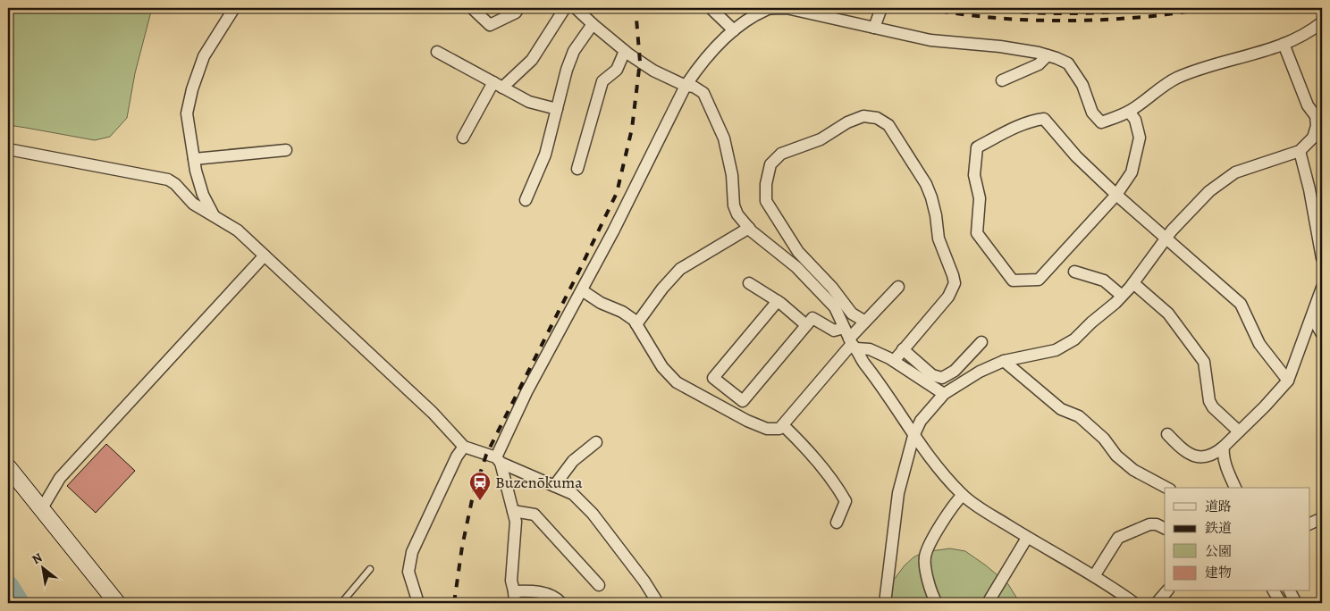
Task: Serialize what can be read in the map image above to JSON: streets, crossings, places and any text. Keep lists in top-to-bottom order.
{
  "places": {
    "station": ["Buzenōkuma"]
  },
  "legend": [
    "道路",
    "鉄道",
    "公園",
    "建物"
  ],
  "north": "top left"
}
